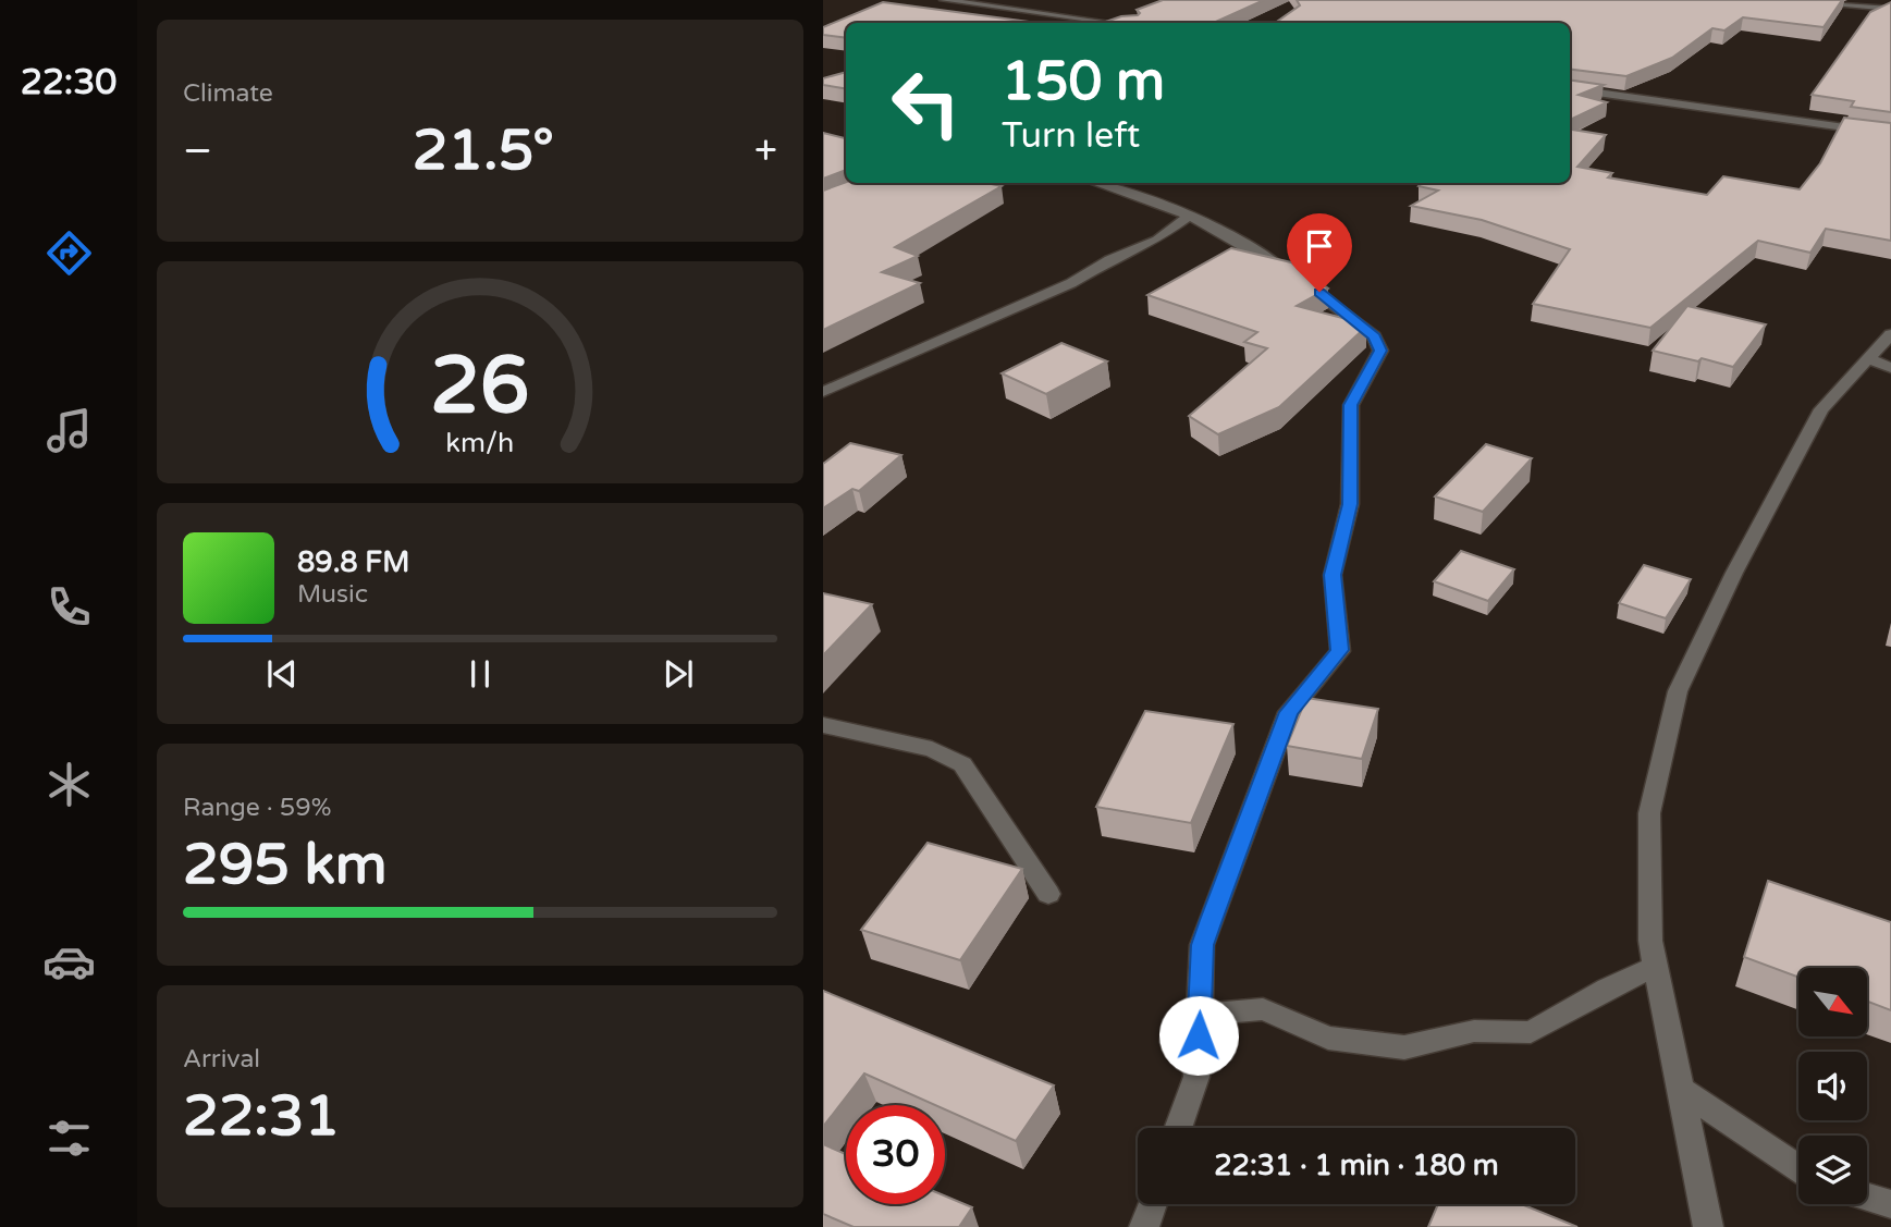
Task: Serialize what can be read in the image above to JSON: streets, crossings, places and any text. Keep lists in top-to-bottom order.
{
  "north": "bottom right",
  "page": {
    "tabs": "22:30",
    "tile": [
      "Climate",
      ["Range · 59%", "295 km"],
      ["Arrival", "22:31"]
    ],
    "turn": ["150 m", "Turn left"],
    "heat": ["−", "21.5°", "+"],
    "song": ["89.8 FM", "Music"],
    "limit": "30",
    "trip": "22:31 · 1 min · 180 m",
    "gauge": ["26", "km/h"]
  }
}
